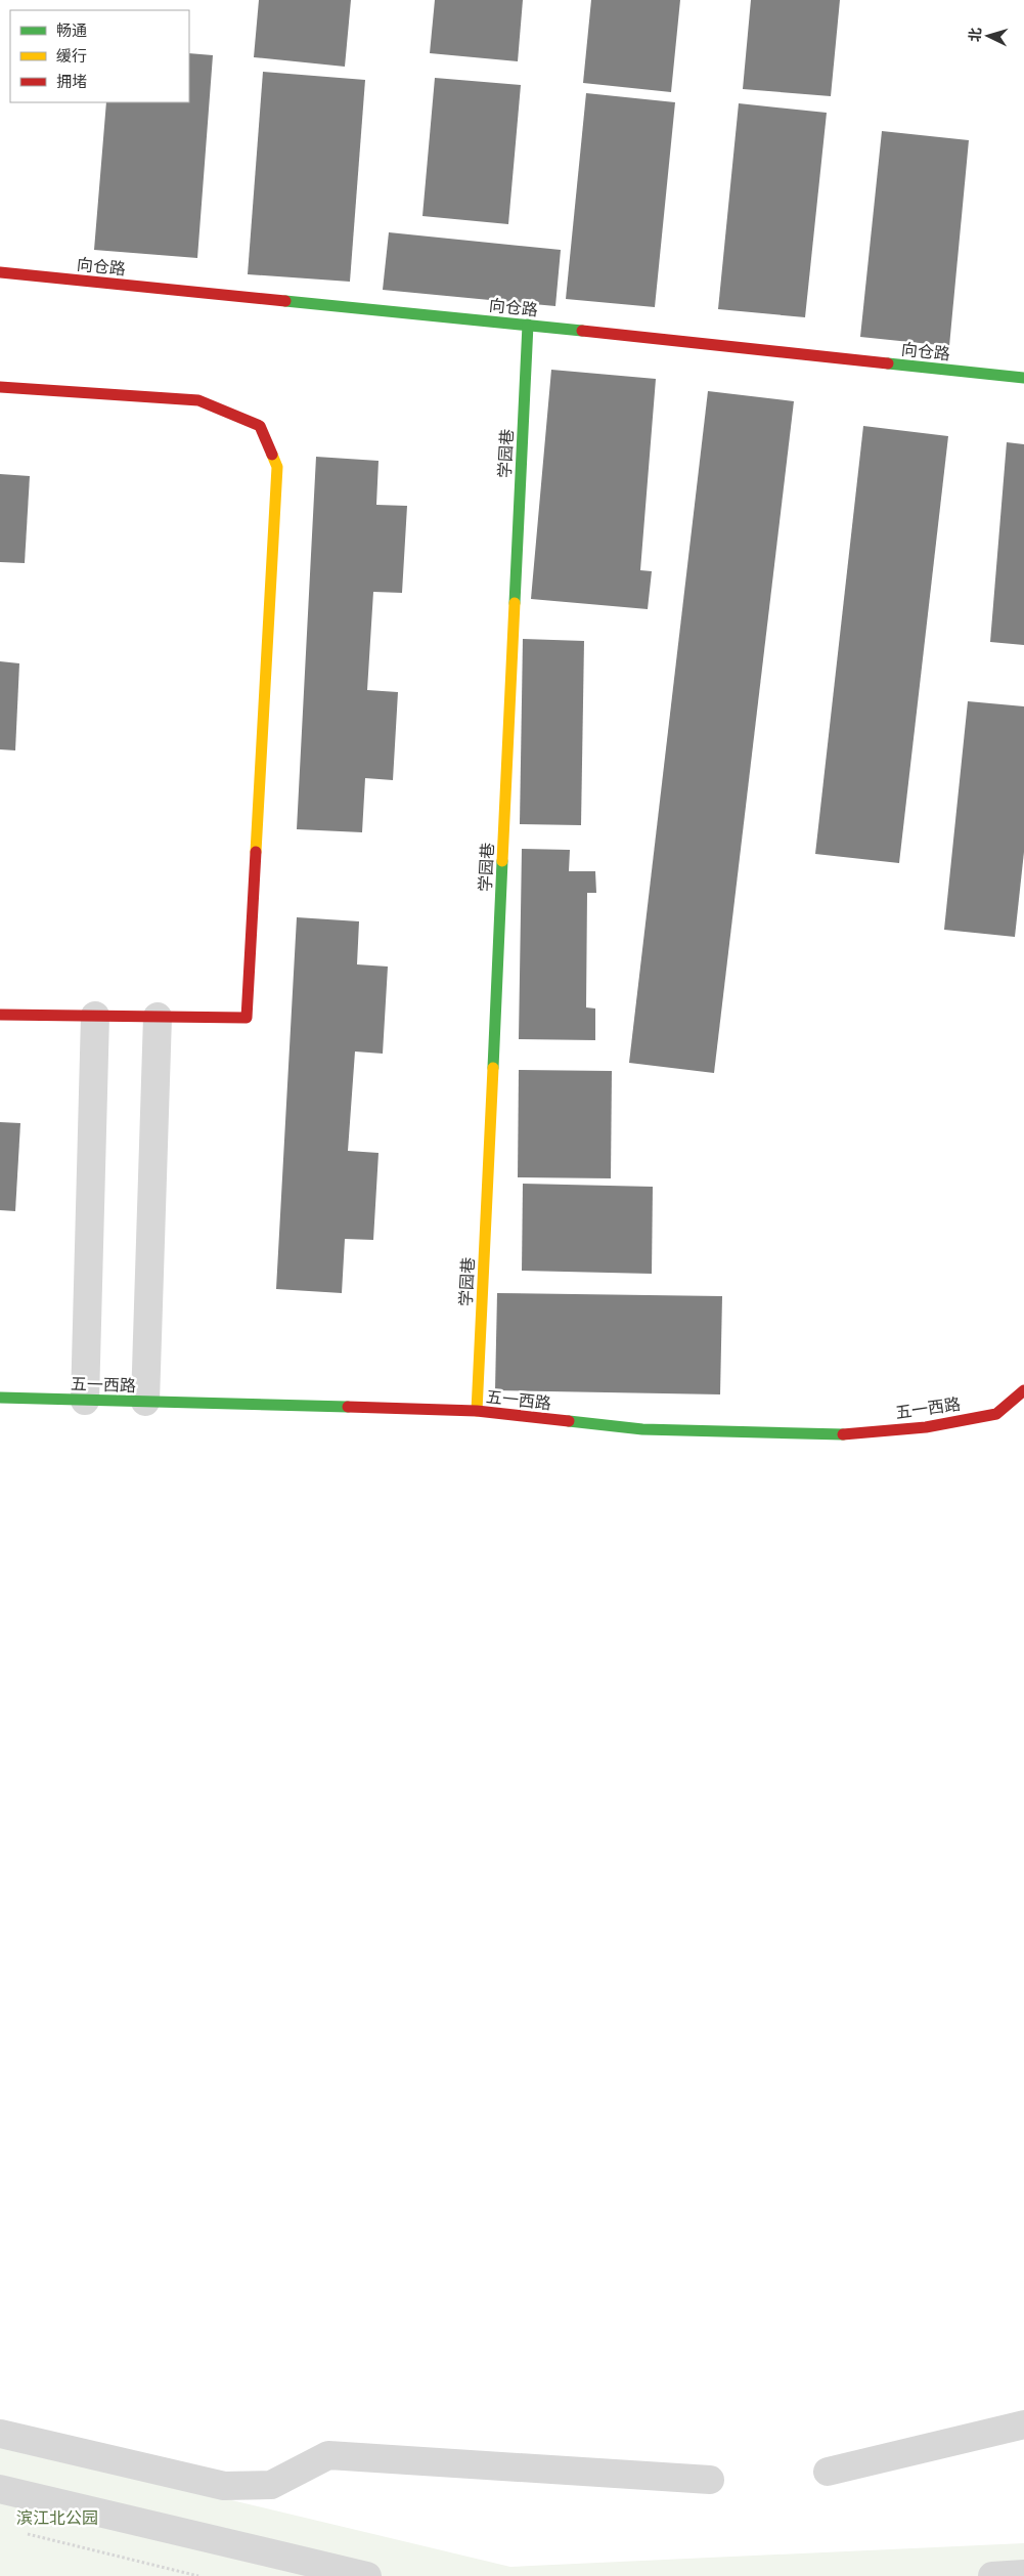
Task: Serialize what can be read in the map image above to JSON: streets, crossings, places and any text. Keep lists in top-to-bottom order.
{
  "streets": {
    "street": ["向仓路", "学园巷", "五一西路"]
  },
  "crossings": [
    ["向仓路", "学园巷"],
    ["学园巷", "五一西路"]
  ],
  "parks": ["滨江北公园"],
  "legend": ["畅通", "缓行", "拥堵"],
  "north": "left"
}
